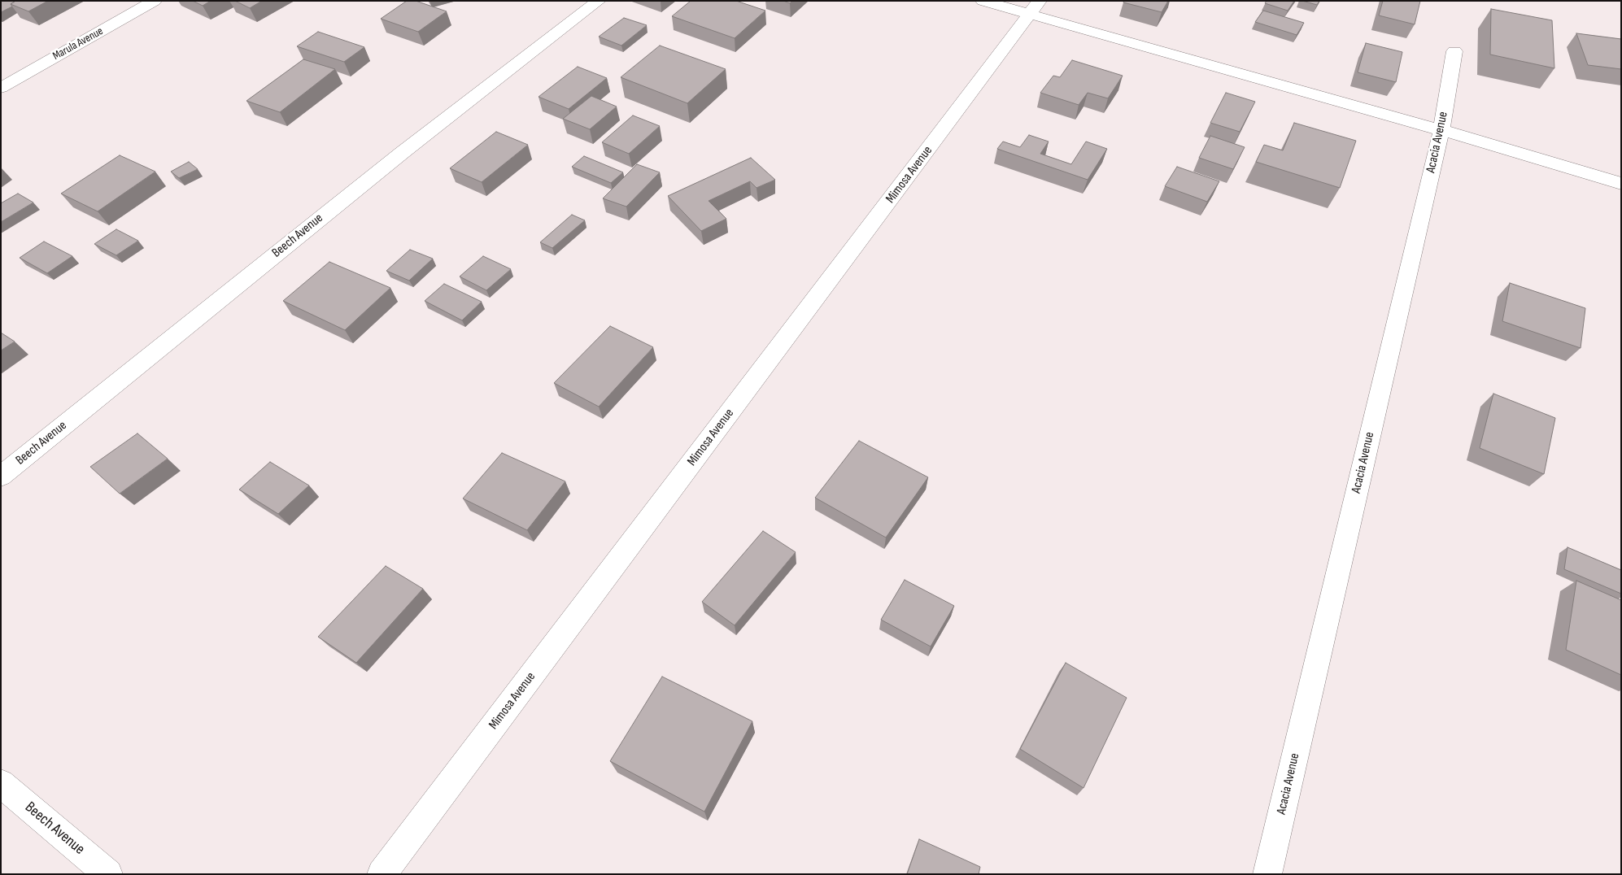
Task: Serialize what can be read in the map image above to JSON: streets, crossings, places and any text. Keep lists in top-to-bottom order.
{
  "streets": {
    "street": [
      "Marula Avenue",
      "Acacia Avenue",
      "Mimosa Avenue",
      "Beech Avenue"
    ]
  }
}
